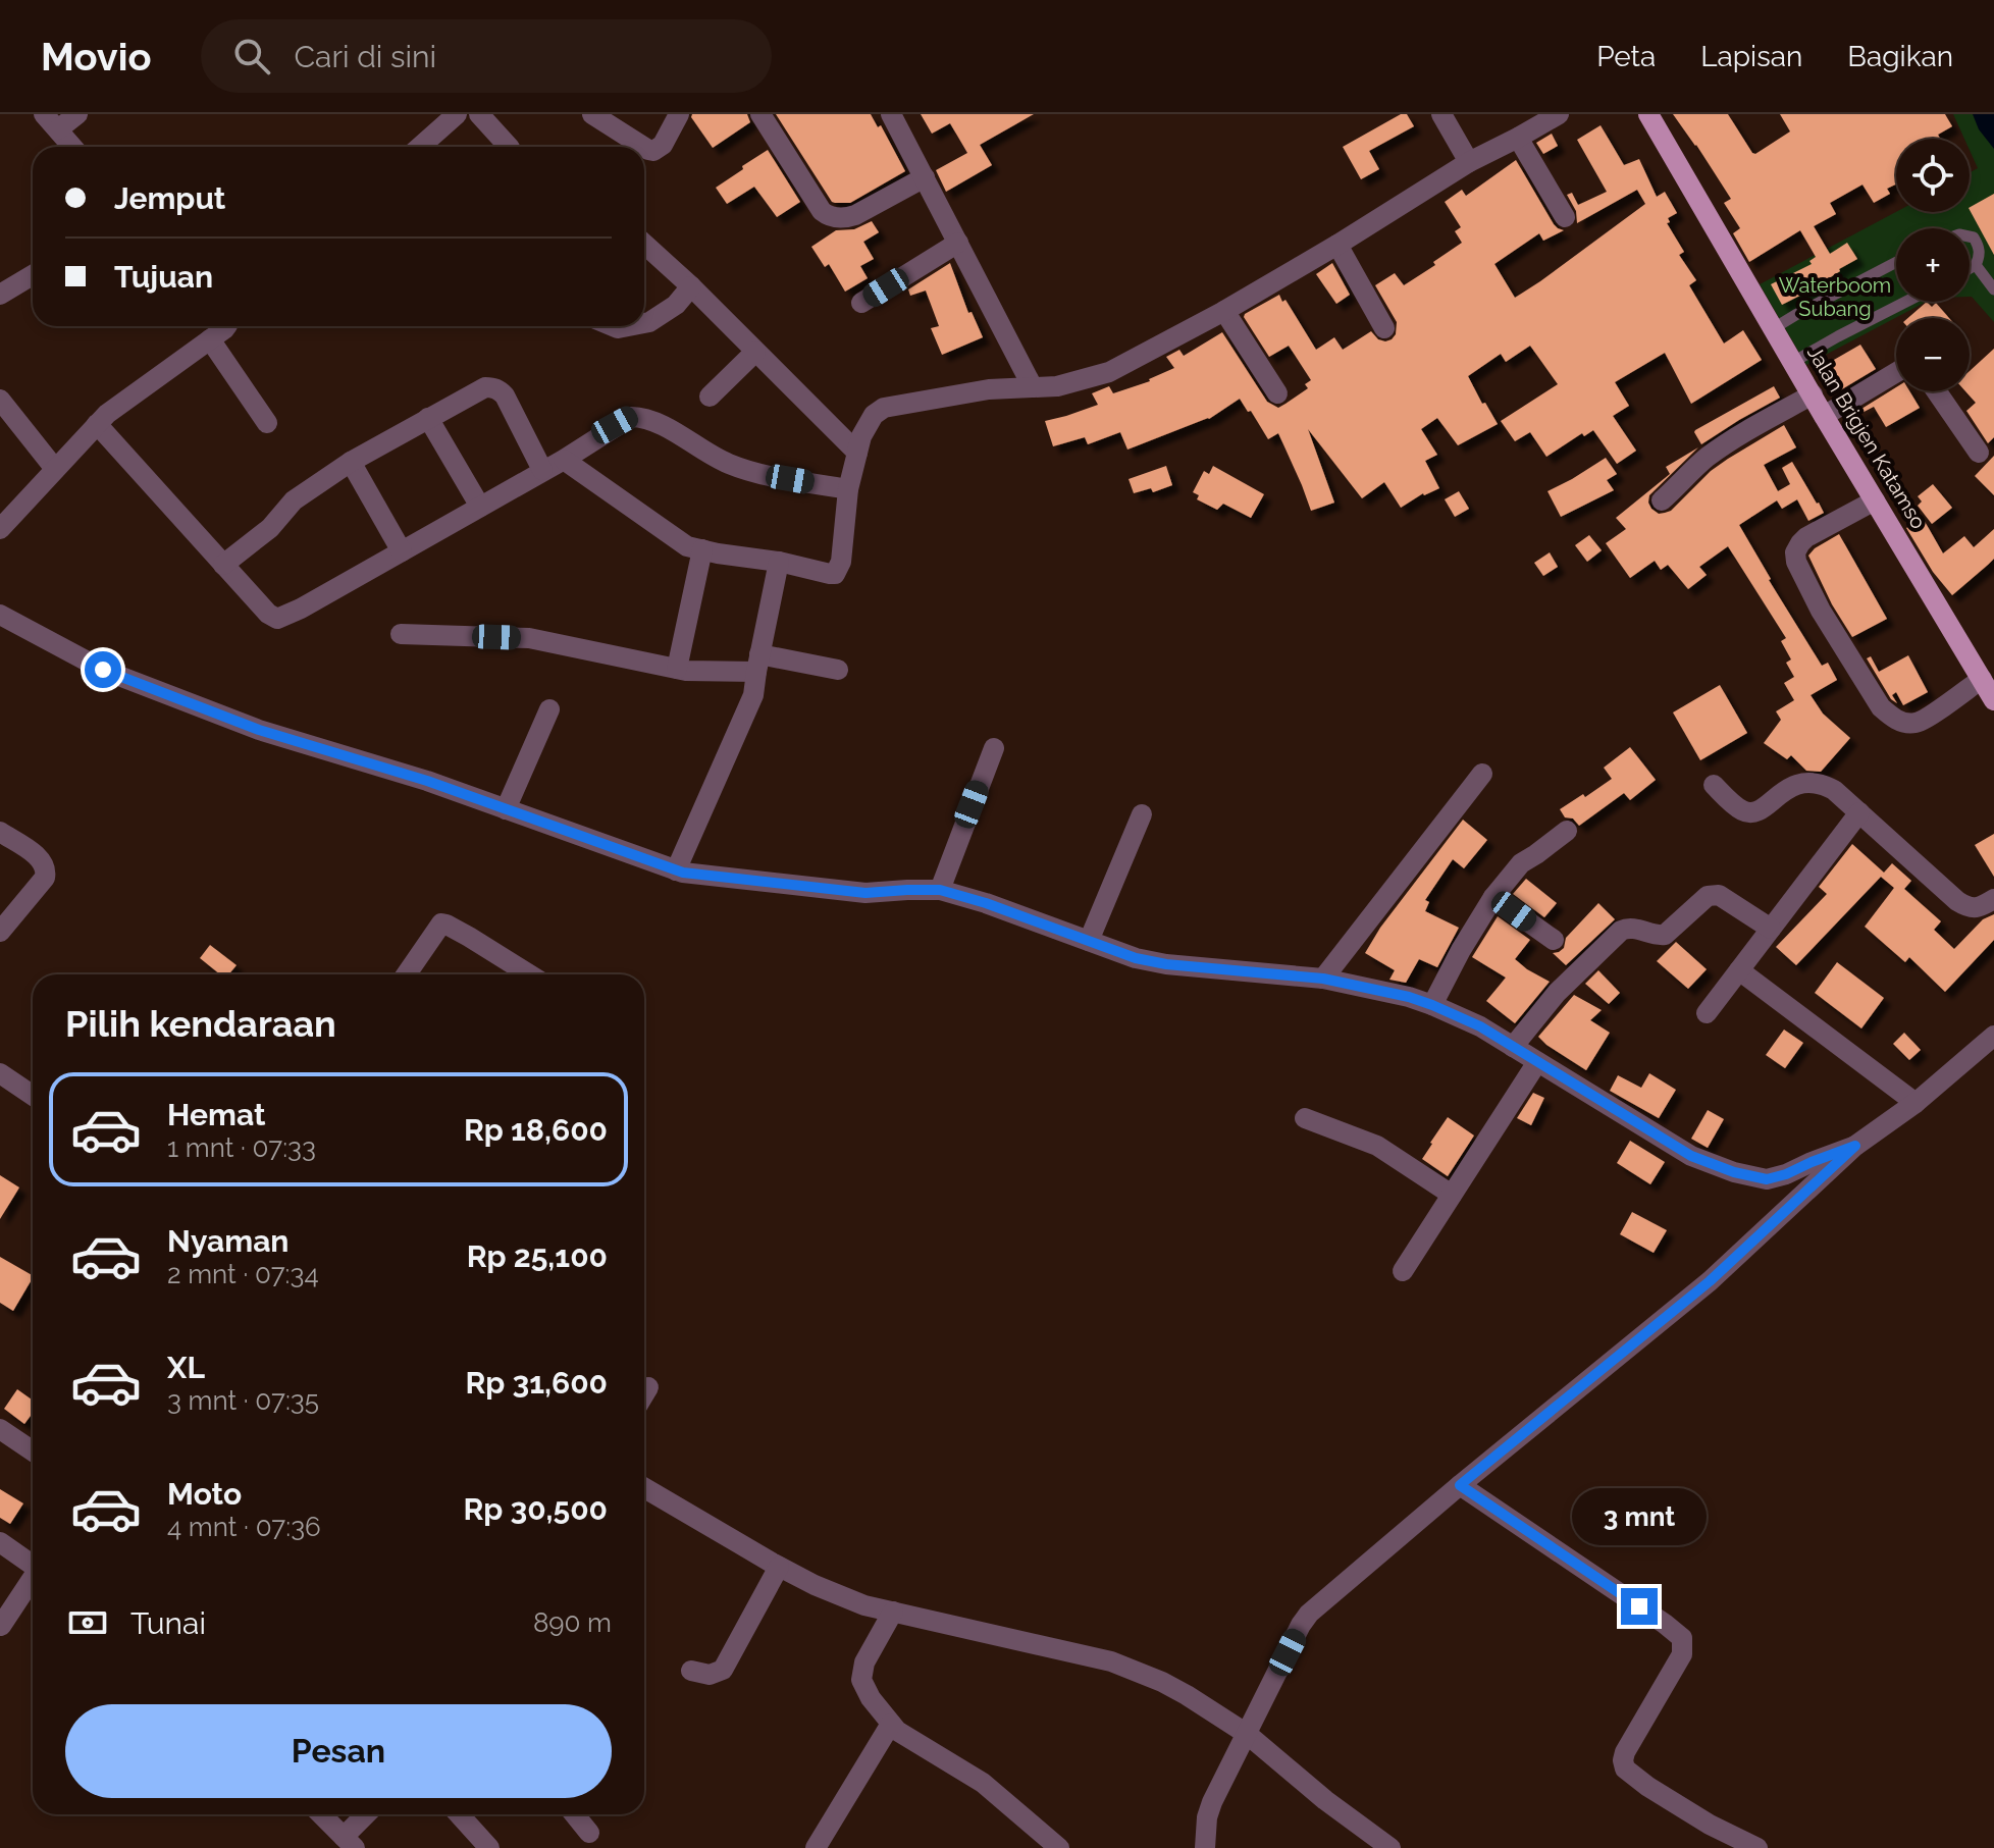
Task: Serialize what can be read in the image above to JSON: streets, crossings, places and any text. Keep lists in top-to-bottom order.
{
  "streets": {
    "main road": ["Jalan Brigjen Katamso"]
  },
  "parks": ["Waterboom Subang"],
  "page": {
    "header": "Movio",
    "search": "Cari di sini",
    "nav": ["Peta", "Lapisan", "Bagikan"],
    "map_buttons": ["+", "−"],
    "banner": ["Jemput", "Tujuan"],
    "heading": "Pilih kendaraan",
    "list": [
      {
        "name": "Hemat",
        "note": "1 mnt · 07:33",
        "value": "Rp 18,600"
      },
      {
        "name": "Nyaman",
        "note": "2 mnt · 07:34",
        "value": "Rp 25,100"
      },
      {
        "name": "XL",
        "note": "3 mnt · 07:35",
        "value": "Rp 31,600"
      },
      {
        "name": "Moto",
        "note": "4 mnt · 07:36",
        "value": "Rp 30,500"
      }
    ],
    "bubble": "3 mnt",
    "pay": ["Tunai", "890 m"],
    "buttons": "Pesan"
  }
}
